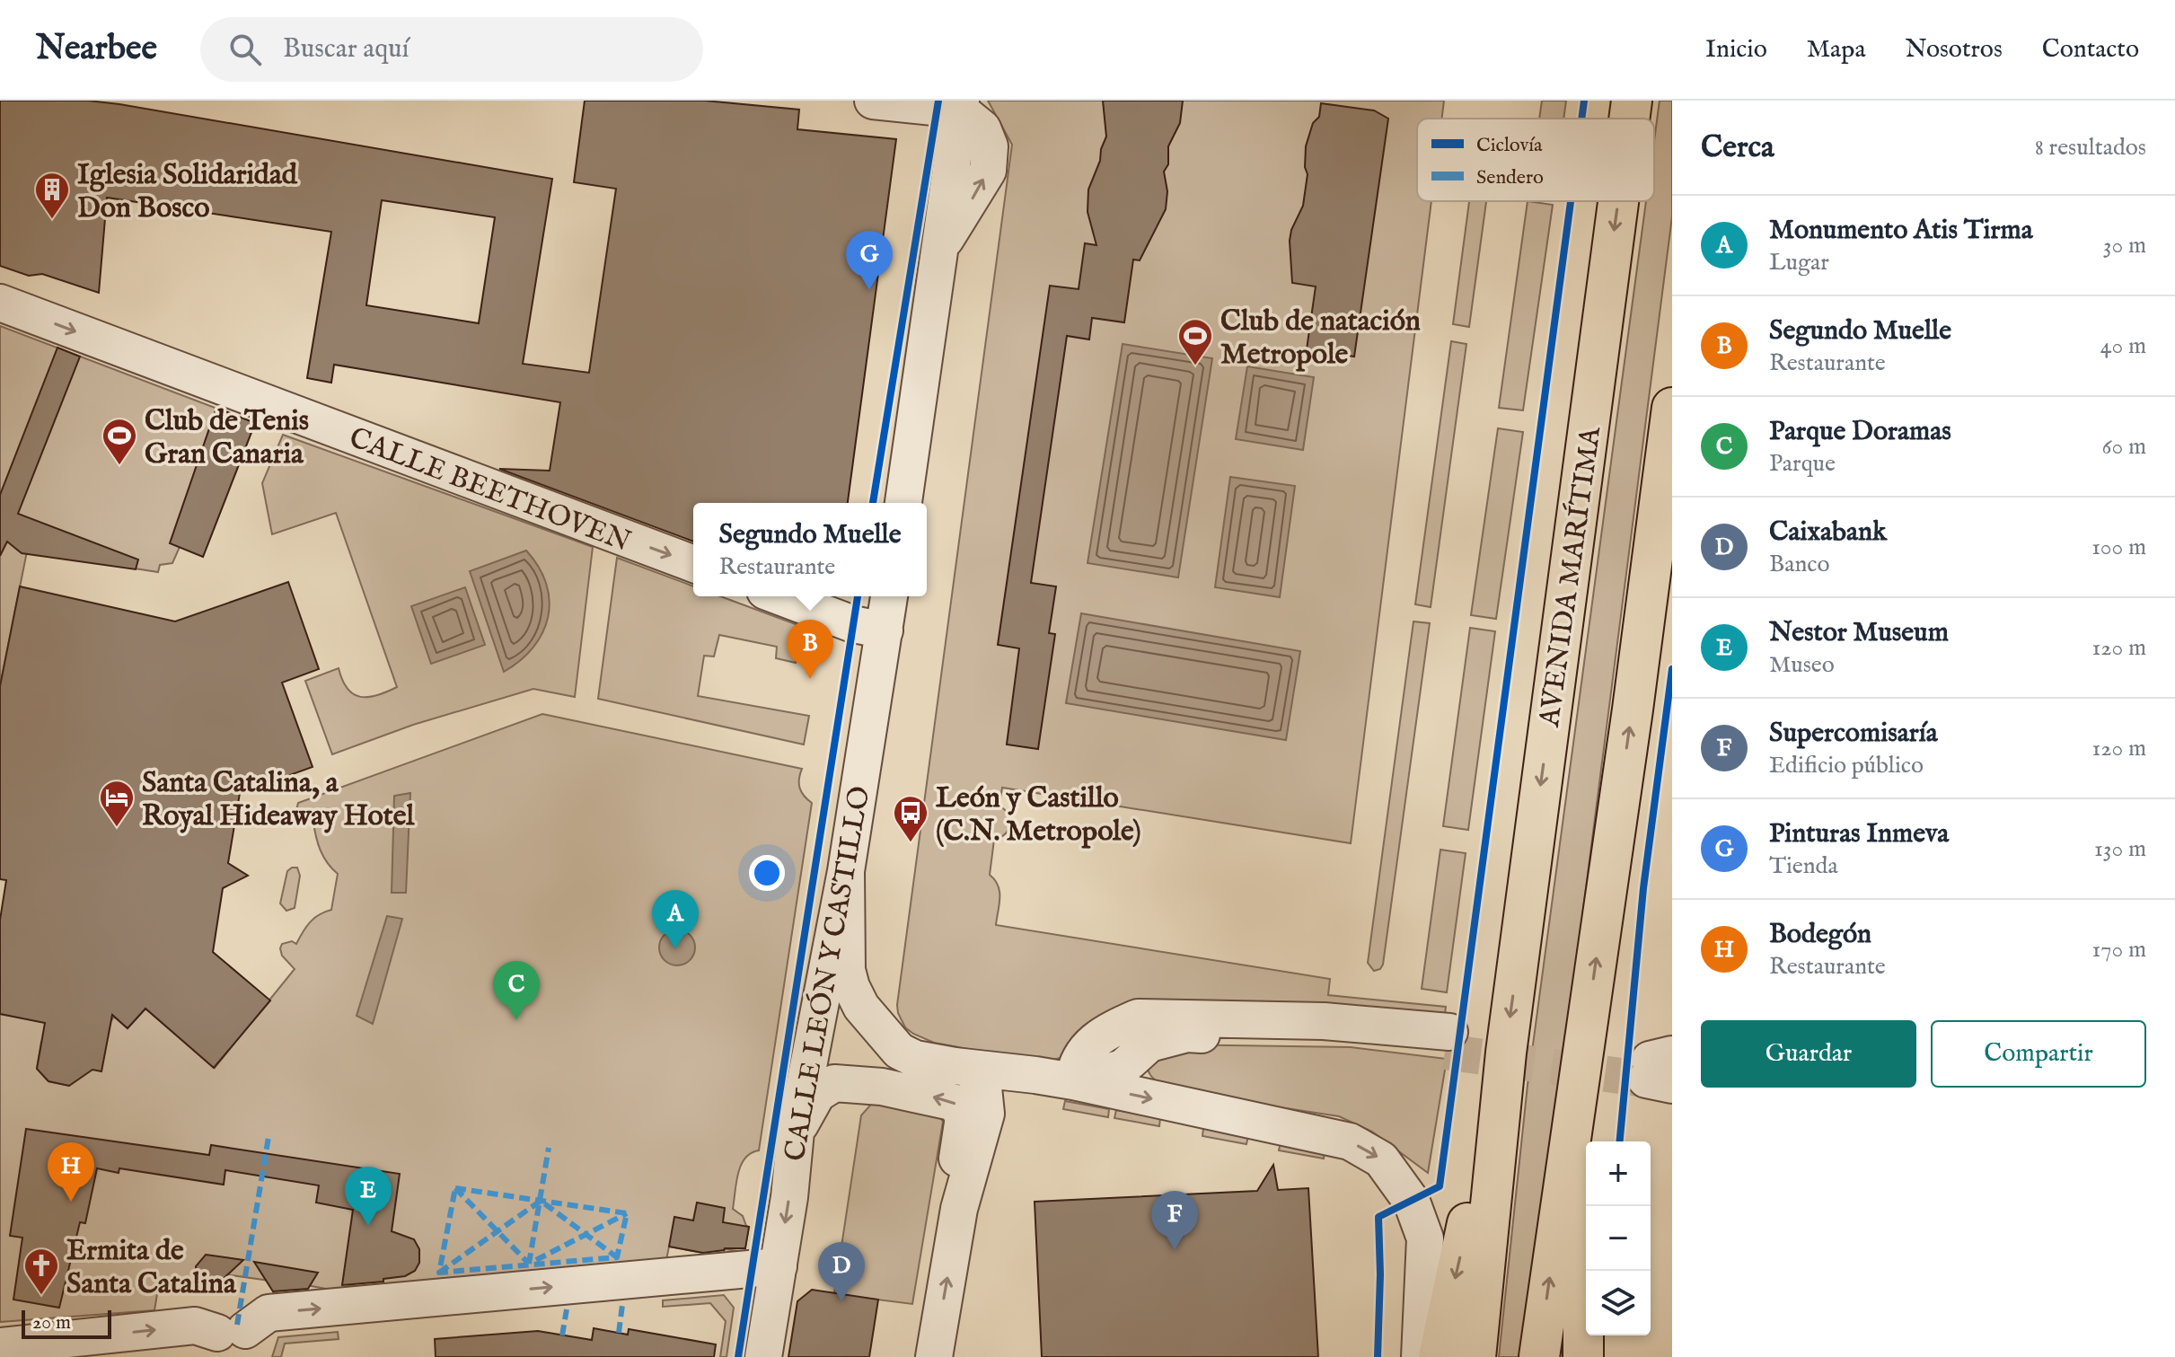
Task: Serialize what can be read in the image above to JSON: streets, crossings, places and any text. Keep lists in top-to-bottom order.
{
  "streets": {
    "highway": ["AVENIDA MARÍTIMA"],
    "street": ["CALLE BEETHOVEN", "CALLE LEÓN Y CASTILLO"]
  },
  "one_way": ["CALLE BEETHOVEN"],
  "places": {
    "building": ["Iglesia Solidaridad Don Bosco"],
    "sports": ["Club de natación Metropole", "Club de Tenis Gran Canaria"],
    "hotel": ["Santa Catalina, a Royal Hideaway Hotel"],
    "bus stop": ["León y Castillo (C.N. Metropole)"],
    "church": ["Ermita de Santa Catalina"]
  },
  "legend": ["Ciclovía", "Sendero"],
  "scale_bar": "20 m",
  "page": {
    "header": "Nearbee",
    "search": "Buscar aquí",
    "nav": [
      "Inicio",
      "Mapa",
      "Nosotros",
      "Contacto"
    ],
    "heading": ["Cerca", "8 resultados"],
    "list": [
      {
        "mark": "A",
        "name": "Monumento Atis Tirma",
        "note": "Lugar",
        "value": "30 m"
      },
      {
        "mark": "B",
        "name": "Segundo Muelle",
        "note": "Restaurante",
        "value": "40 m"
      },
      {
        "mark": "C",
        "name": "Parque Doramas",
        "note": "Parque",
        "value": "60 m"
      },
      {
        "mark": "D",
        "name": "Caixabank",
        "note": "Banco",
        "value": "100 m"
      },
      {
        "mark": "E",
        "name": "Nestor Museum",
        "note": "Museo",
        "value": "120 m"
      },
      {
        "mark": "F",
        "name": "Supercomisaría",
        "note": "Edificio público",
        "value": "120 m"
      },
      {
        "mark": "G",
        "name": "Pinturas Inmeva",
        "note": "Tienda",
        "value": "130 m"
      },
      {
        "mark": "H",
        "name": "Bodegón",
        "note": "Restaurante",
        "value": "170 m"
      }
    ],
    "pins": [
      "G",
      "B",
      "A",
      "C",
      "H",
      "E",
      "F",
      "D"
    ],
    "popup": ["Segundo Muelle", "Restaurante"],
    "buttons": ["Guardar", "Compartir"],
    "map_buttons": ["+", "−"],
    "scale": "20 m"
  }
}
